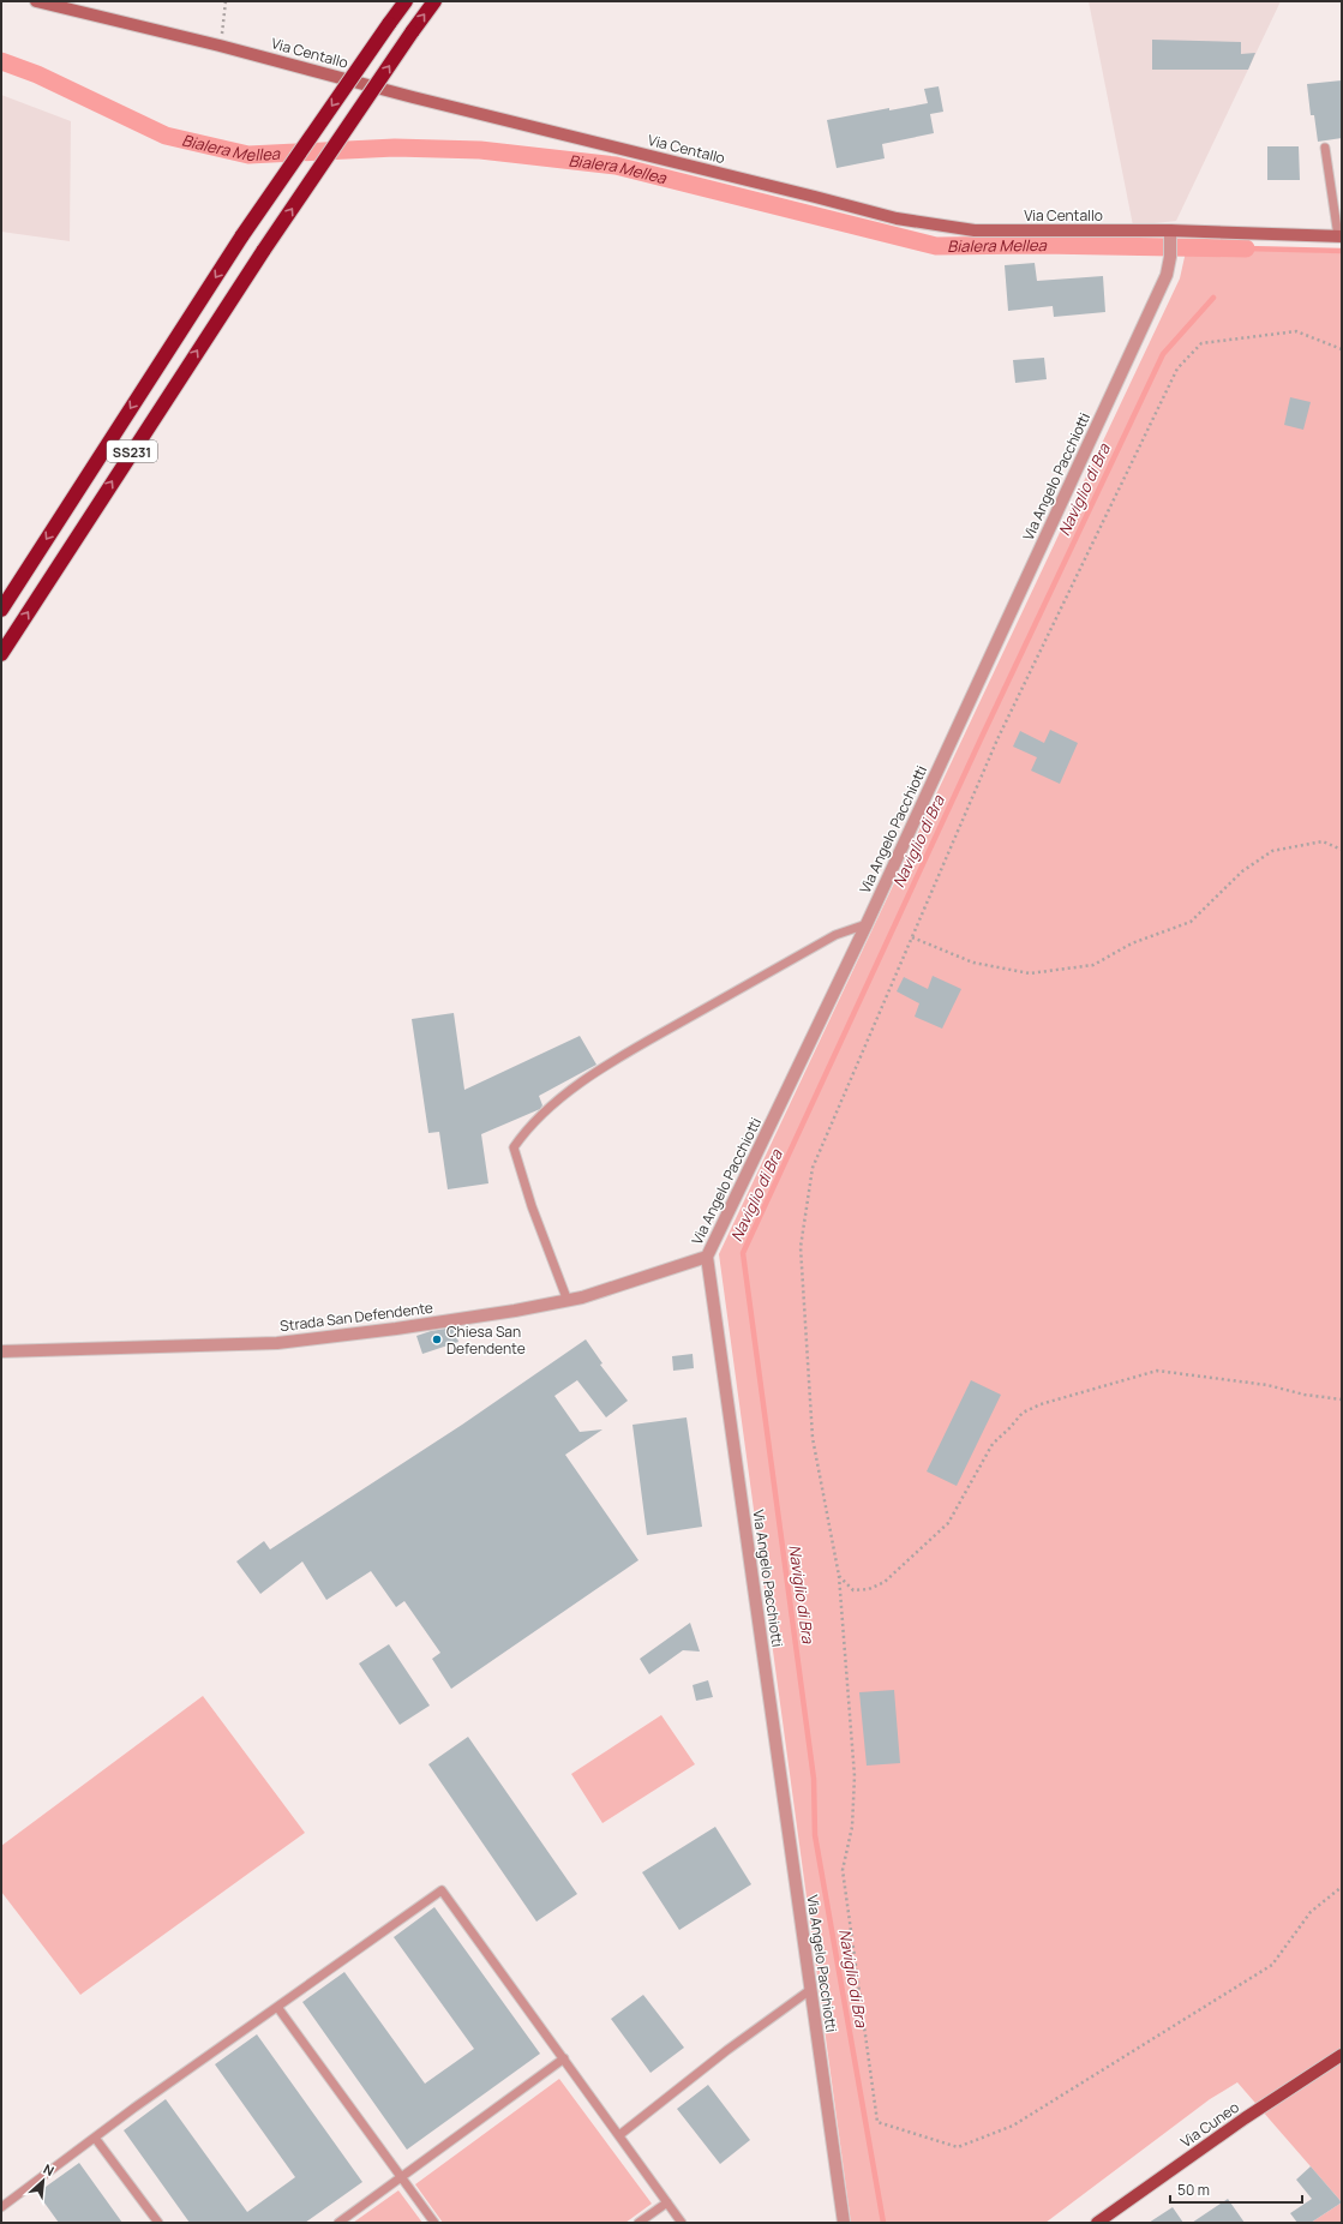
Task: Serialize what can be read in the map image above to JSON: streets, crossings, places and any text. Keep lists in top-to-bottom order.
{
  "streets": {
    "highway": ["SS231"],
    "main road": ["Via Centallo", "Via Cuneo"],
    "street": ["Via Angelo Pacchiotti", "Strada San Defendente"]
  },
  "crossings": [
    ["Via Centallo", "Via Angelo Pacchiotti"],
    ["Via Angelo Pacchiotti", "Strada San Defendente"]
  ],
  "water": ["Bialera Mellea", "Naviglio di Bra"],
  "places": ["Chiesa San Defendente"],
  "scale_bar": "50 m",
  "north": "top right"
}
